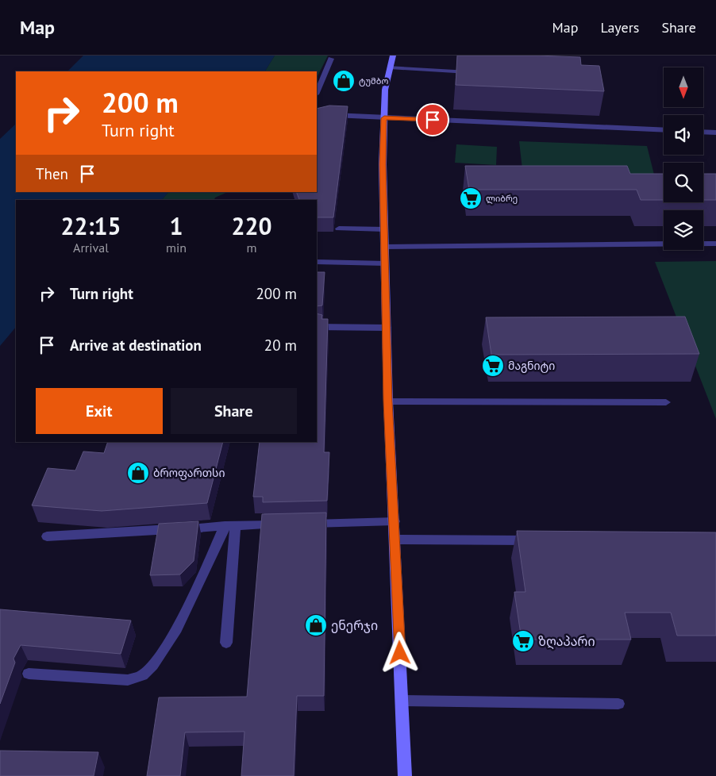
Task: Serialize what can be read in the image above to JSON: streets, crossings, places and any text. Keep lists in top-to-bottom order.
{
  "places": {
    "shop": ["ტუმბო", "ბროფართსი", "ენერჯი"],
    "supermarket": ["ლიბრე", "მაგნიტი", "ზღაპარი"]
  },
  "north": "bottom",
  "page": {
    "header": "Map",
    "nav": ["Map", "Layers", "Share"],
    "turn": ["200 m", "Turn right"],
    "then": "Then",
    "eta": [
      "22:15",
      "Arrival",
      "1",
      "min",
      "220",
      "m"
    ],
    "list": [
      {
        "name": "Turn right",
        "value": "200 m"
      },
      {
        "name": "Arrive at destination",
        "value": "20 m"
      }
    ],
    "buttons": ["Exit", "Share"]
  }
}
